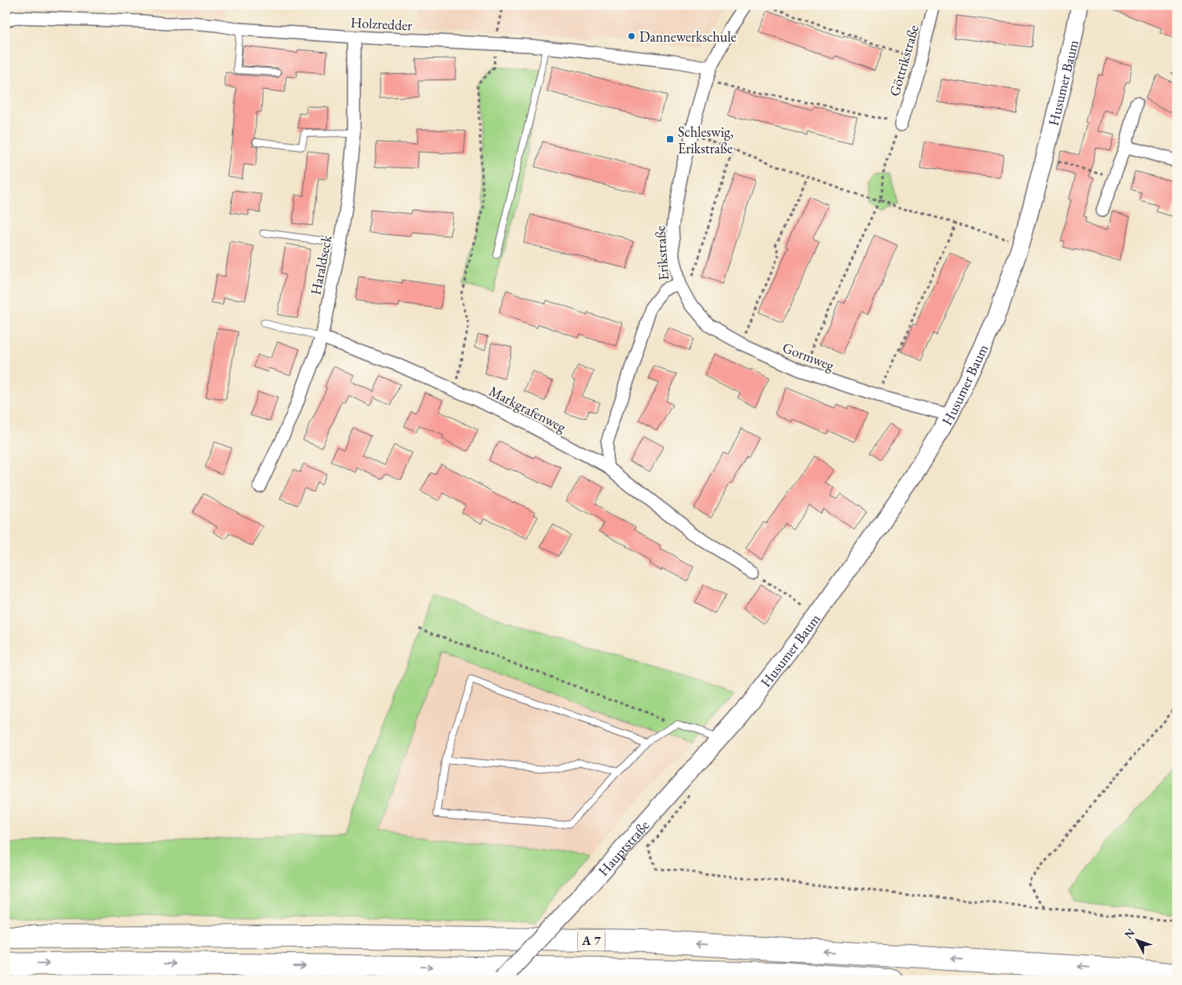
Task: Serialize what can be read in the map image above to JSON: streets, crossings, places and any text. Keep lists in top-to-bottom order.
{
  "streets": {
    "highway": ["A 7"],
    "street": [
      "Holzredder",
      "Göttrikstraße",
      "Husumer Baum",
      "Erikstraße",
      "Haraldseck",
      "Gormweg",
      "Markgrafenweg",
      "Hauptstraße"
    ]
  },
  "crossings": [
    ["Holzredder", "Erikstraße"],
    ["Holzredder", "Haraldseck"],
    ["Husumer Baum", "Gormweg"],
    ["Husumer Baum", "Hauptstraße"],
    ["Erikstraße", "Gormweg"],
    ["Erikstraße", "Markgrafenweg"],
    ["Haraldseck", "Markgrafenweg"]
  ],
  "places": {
    "other": ["Dannewerkschule"],
    "transit": ["Schleswig, Erikstraße"]
  },
  "north": "top left"
}
